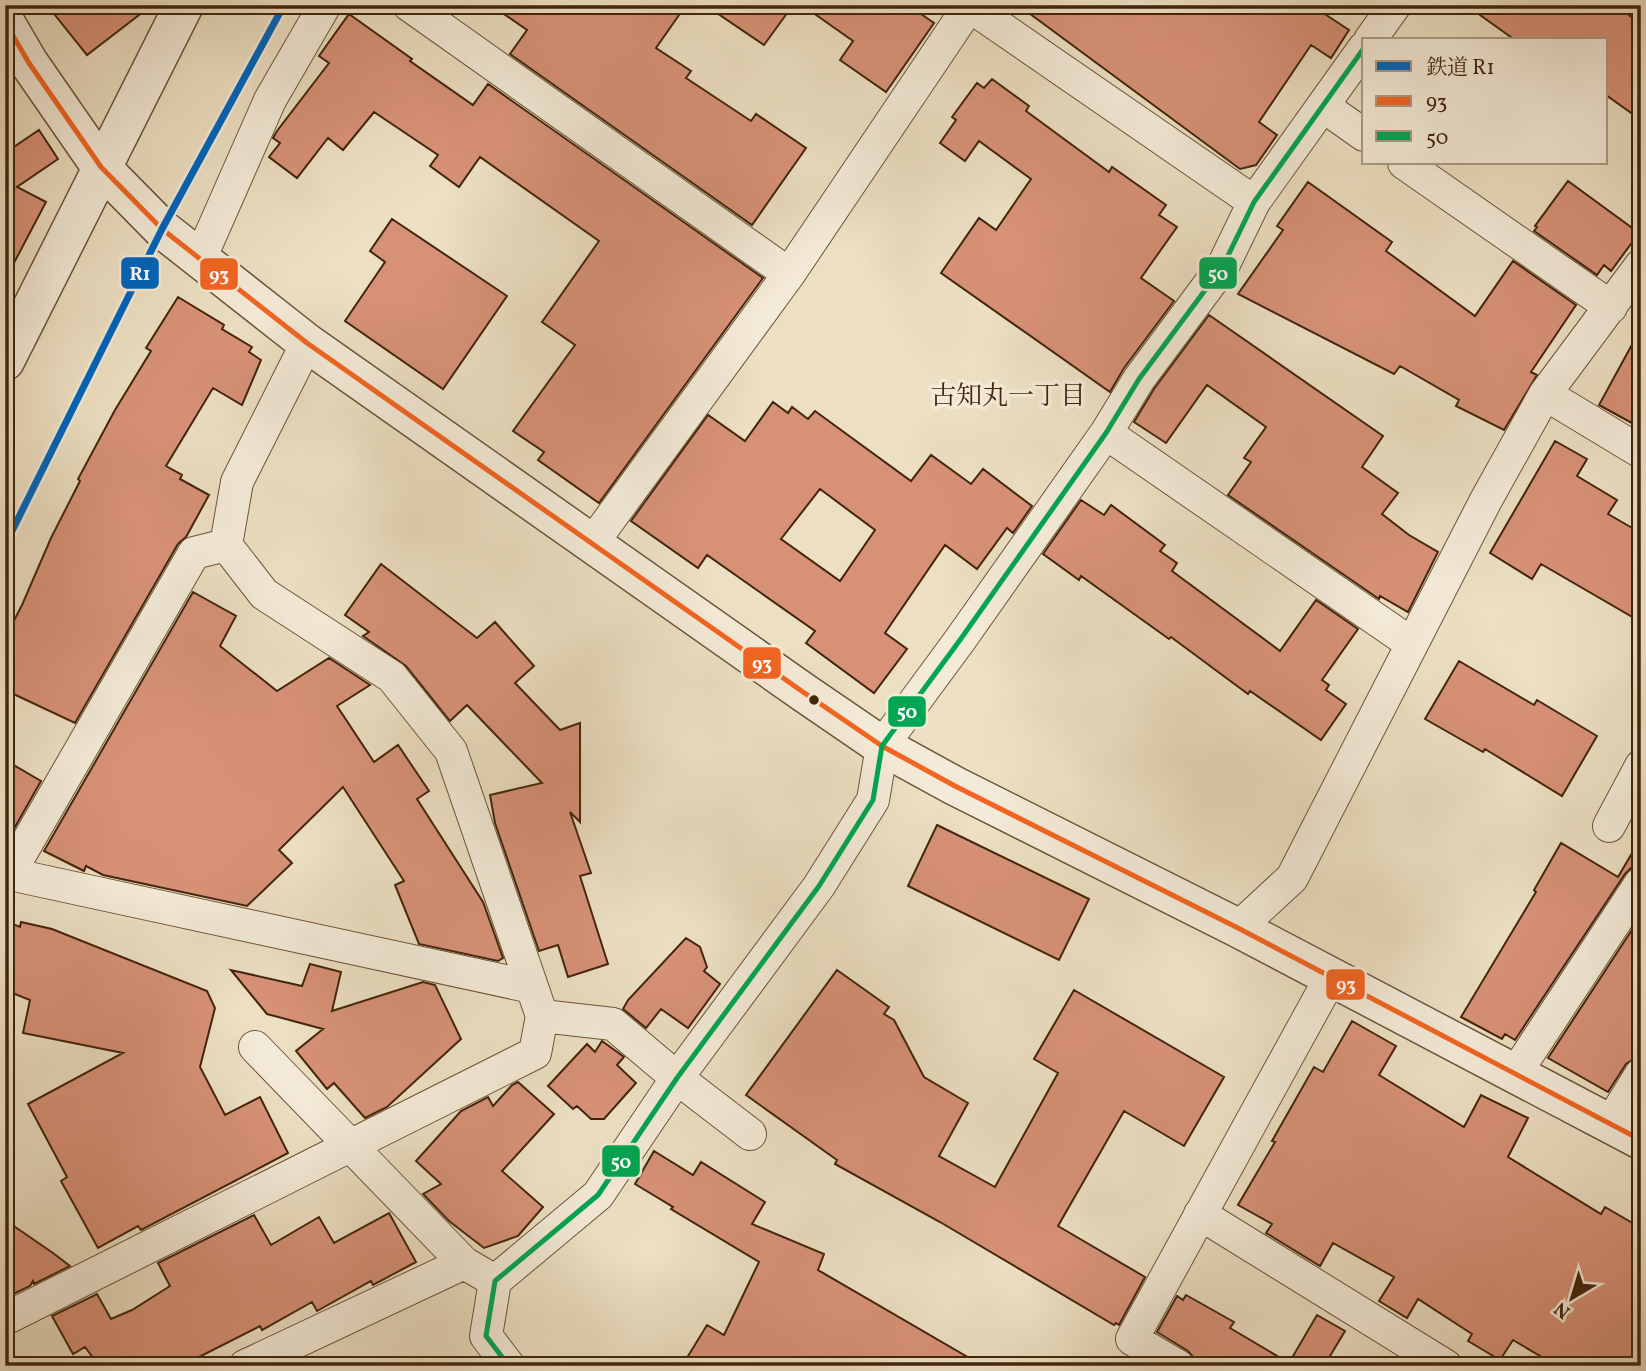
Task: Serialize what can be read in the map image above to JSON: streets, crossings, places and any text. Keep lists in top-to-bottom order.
{
  "districts": ["古知丸一丁目"],
  "lines": ["rail line R1", "transit line 93", "transit line 50"],
  "legend": ["鉄道 R1", "93", "50"],
  "north": "bottom left"
}
